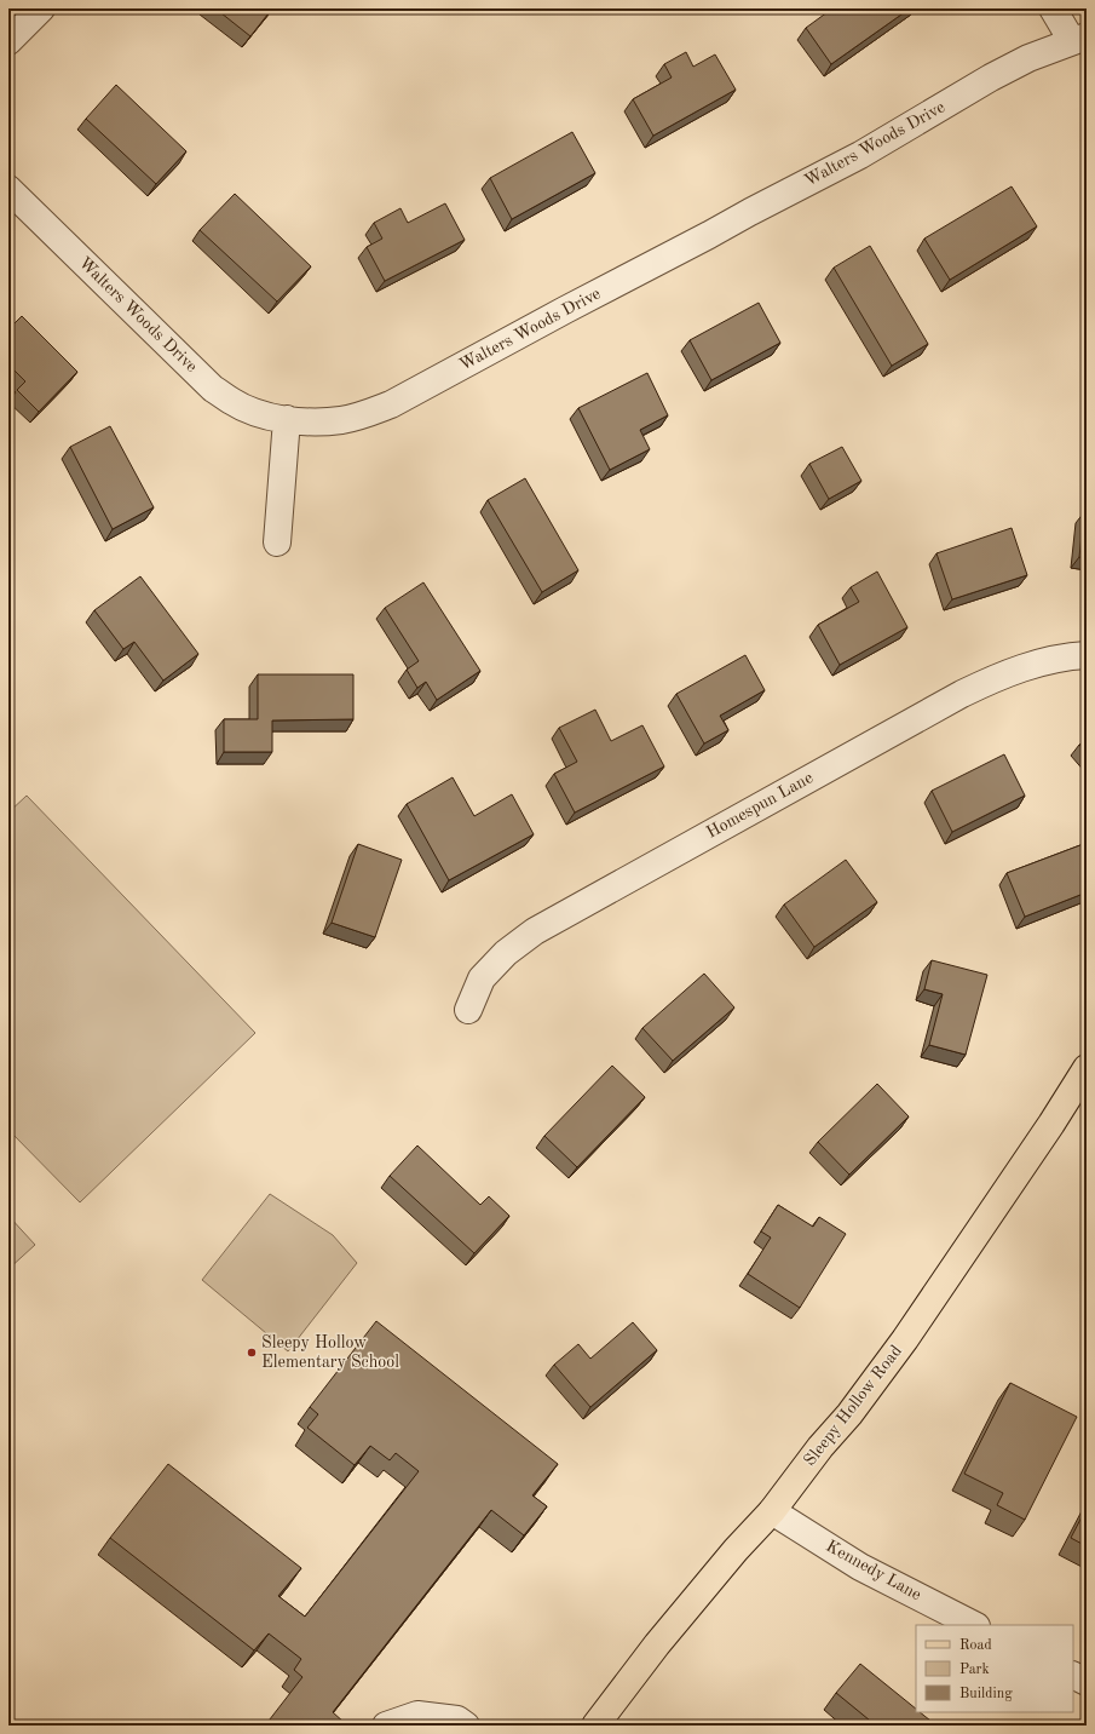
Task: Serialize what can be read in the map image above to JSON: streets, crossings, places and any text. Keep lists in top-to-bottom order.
{
  "streets": {
    "main road": ["Sleepy Hollow Road"],
    "street": ["Walters Woods Drive", "Homespun Lane", "Kennedy Lane"]
  },
  "crossings": [
    ["Sleepy Hollow Road", "Kennedy Lane"]
  ],
  "places": ["Sleepy Hollow Elementary School"],
  "legend": ["Road", "Park", "Building"]
}
